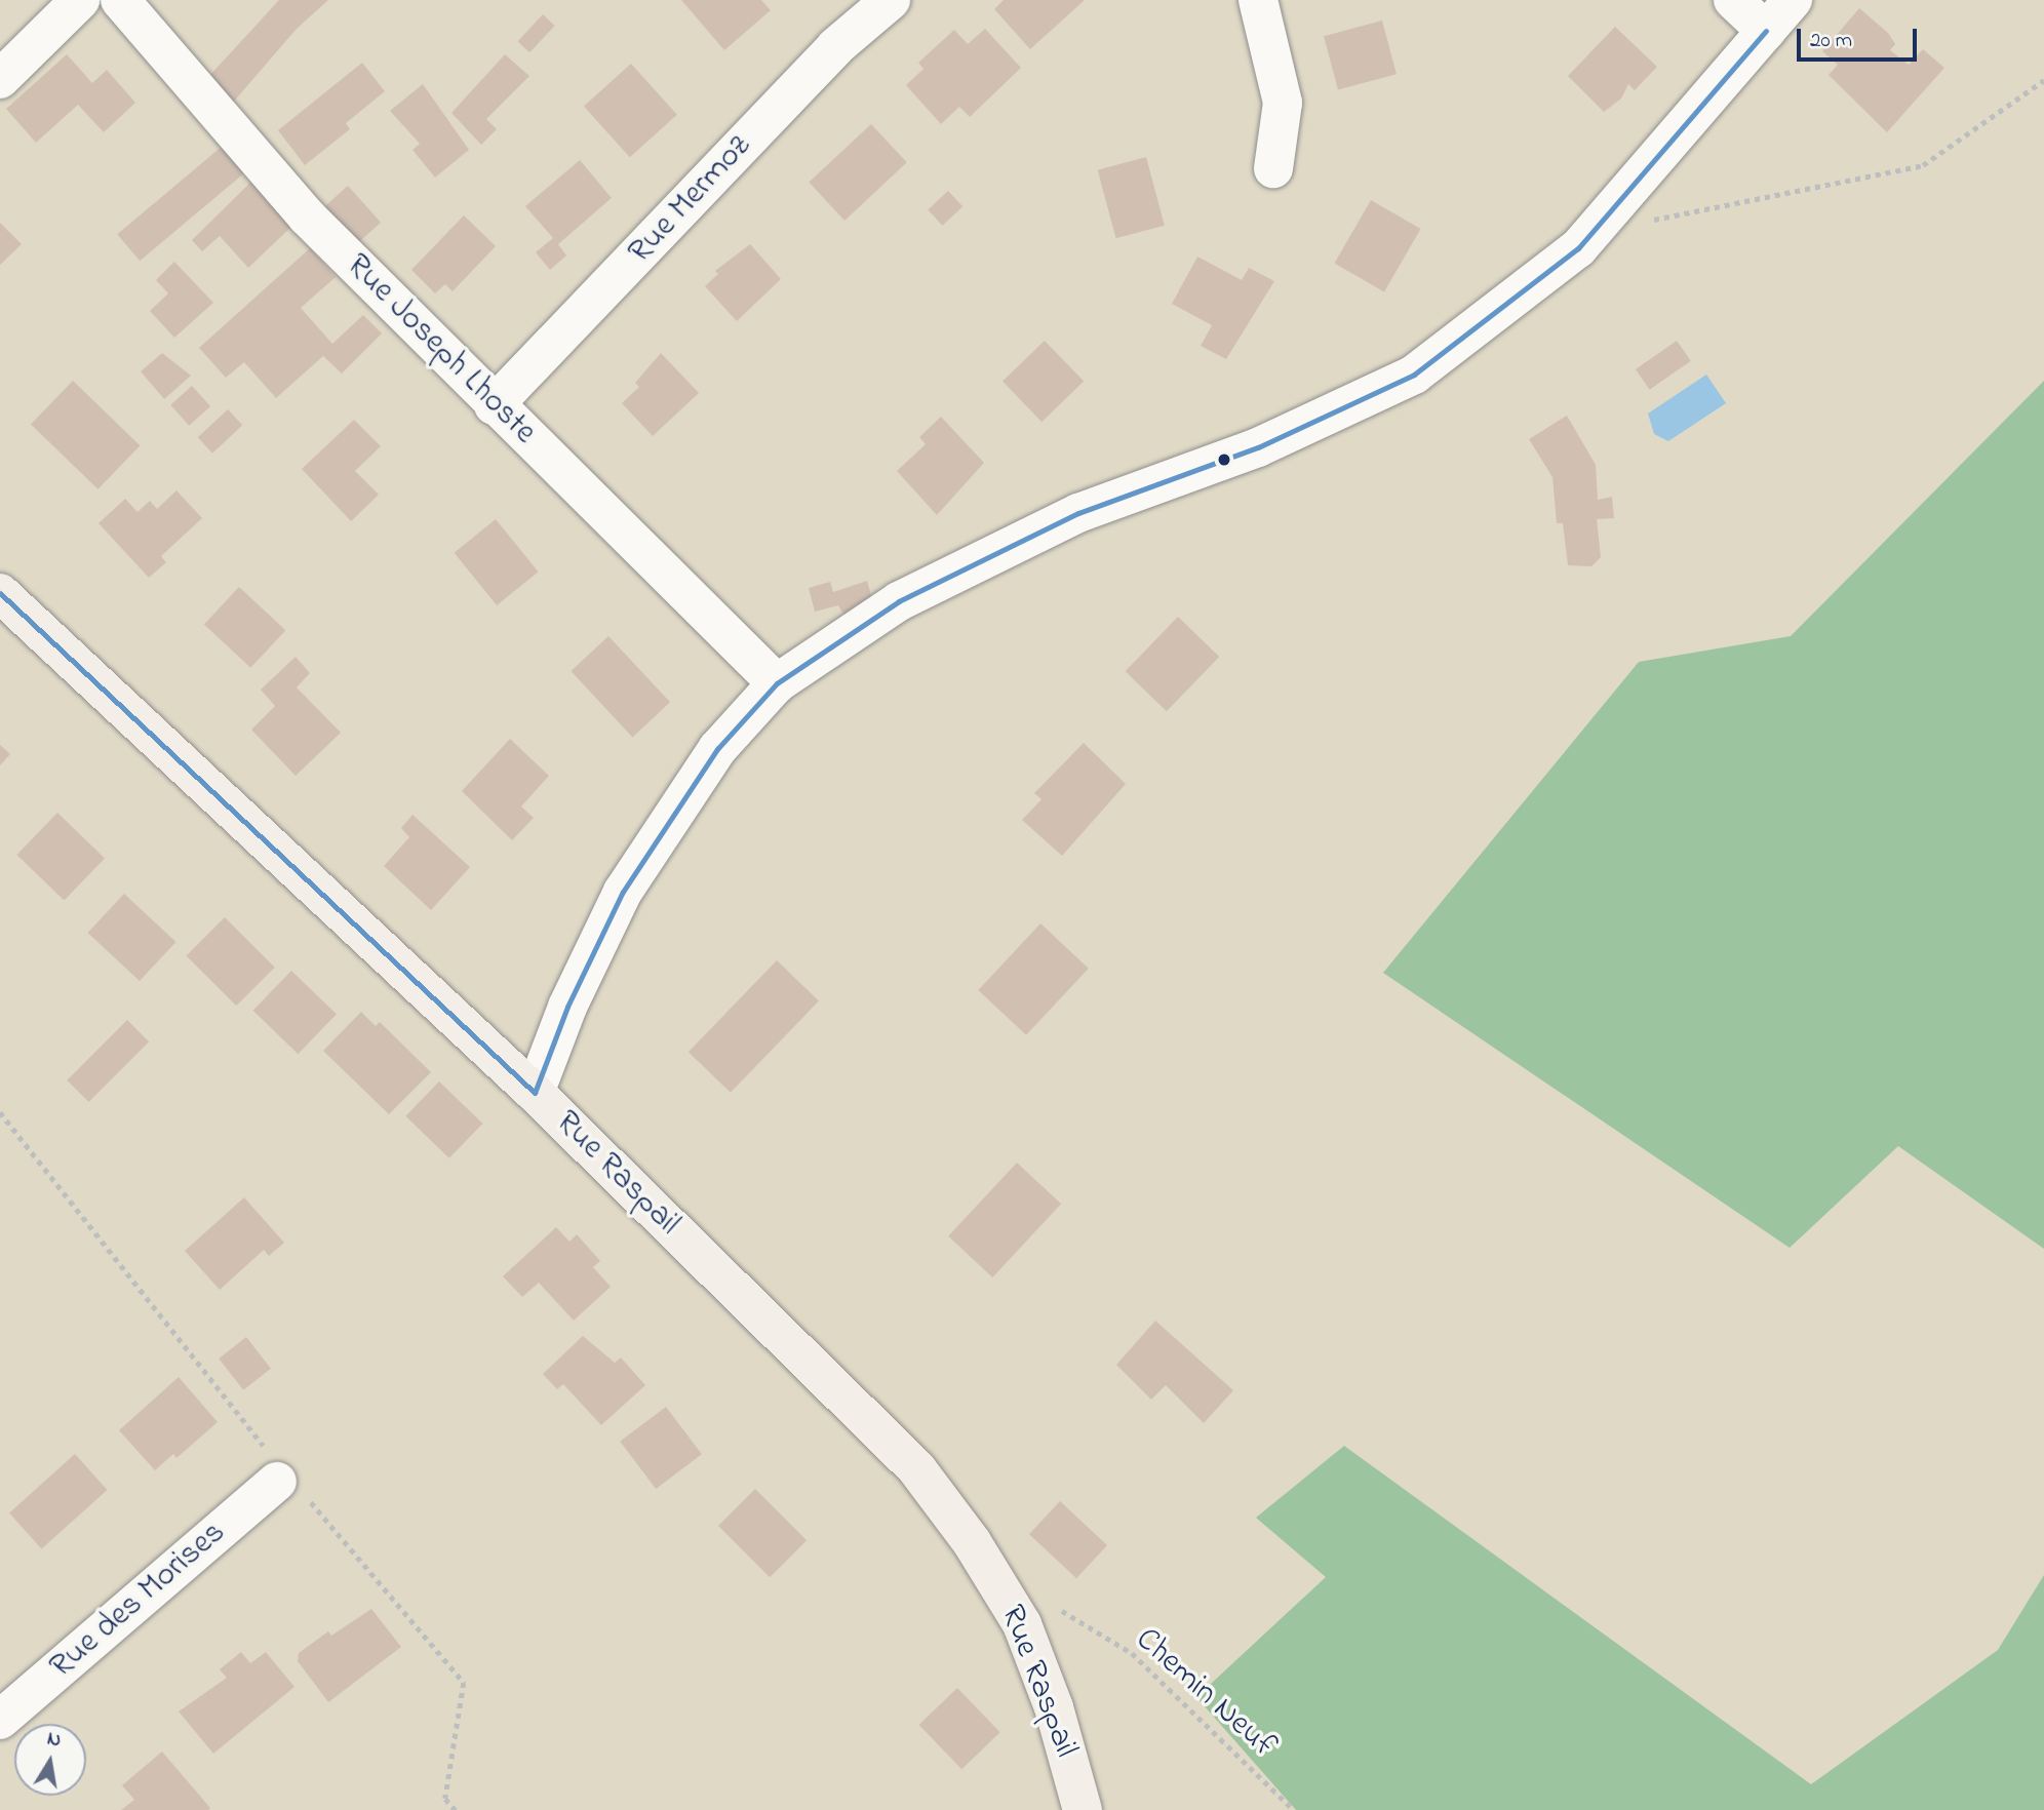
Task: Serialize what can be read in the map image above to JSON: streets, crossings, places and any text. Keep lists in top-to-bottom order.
{
  "streets": {
    "street": [
      "Rue Mermoz",
      "Rue Joseph Lhoste",
      "Rue Raspail",
      "Rue des Morises"
    ],
    "path": ["Chemin Neuf"]
  },
  "crossings": [
    ["Rue Mermoz", "Rue Joseph Lhoste"]
  ],
  "scale_bar": "20 m",
  "north": "top"
}
